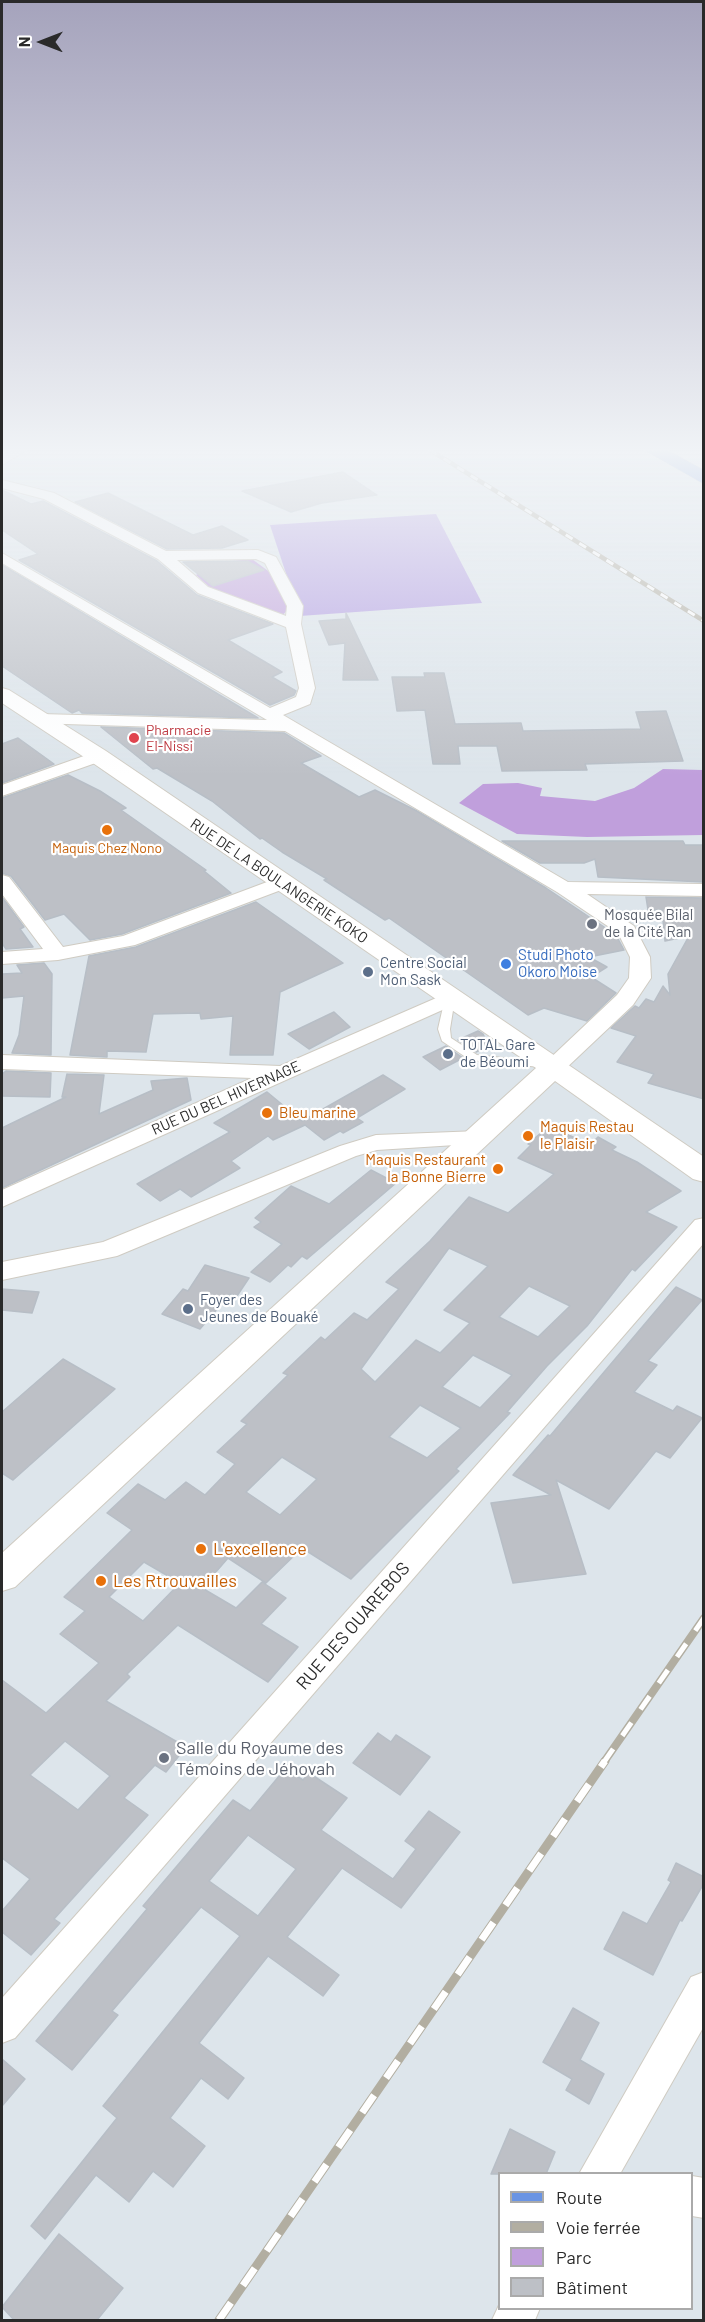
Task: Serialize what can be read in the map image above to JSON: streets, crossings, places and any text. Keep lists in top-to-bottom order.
{
  "streets": {
    "street": ["RUE DE LA BOULANGERIE KOKO", "RUE DU BEL HIVERNAGE", "RUE DES OUAREBOS"]
  },
  "crossings": [
    ["RUE DE LA BOULANGERIE KOKO", "RUE DU BEL HIVERNAGE"]
  ],
  "places": [
    "Pharmacie El-Nissi",
    "Maquis Chez Nono",
    "Mosquée Bilal de la Cité Ran",
    "Studi Photo Okoro Moise",
    "Centre Social Mon Sask",
    "TOTAL Gare de Béoumi",
    "Bleu marine",
    "Maquis Restau le Plaisir",
    "Maquis Restaurant la Bonne Bierre",
    "Foyer des Jeunes de Bouaké",
    "L'excellence",
    "Les Rtrouvailles",
    "Salle du Royaume des Témoins de Jéhovah"
  ],
  "legend": [
    "Route",
    "Voie ferrée",
    "Parc",
    "Bâtiment"
  ],
  "north": "left"
}
